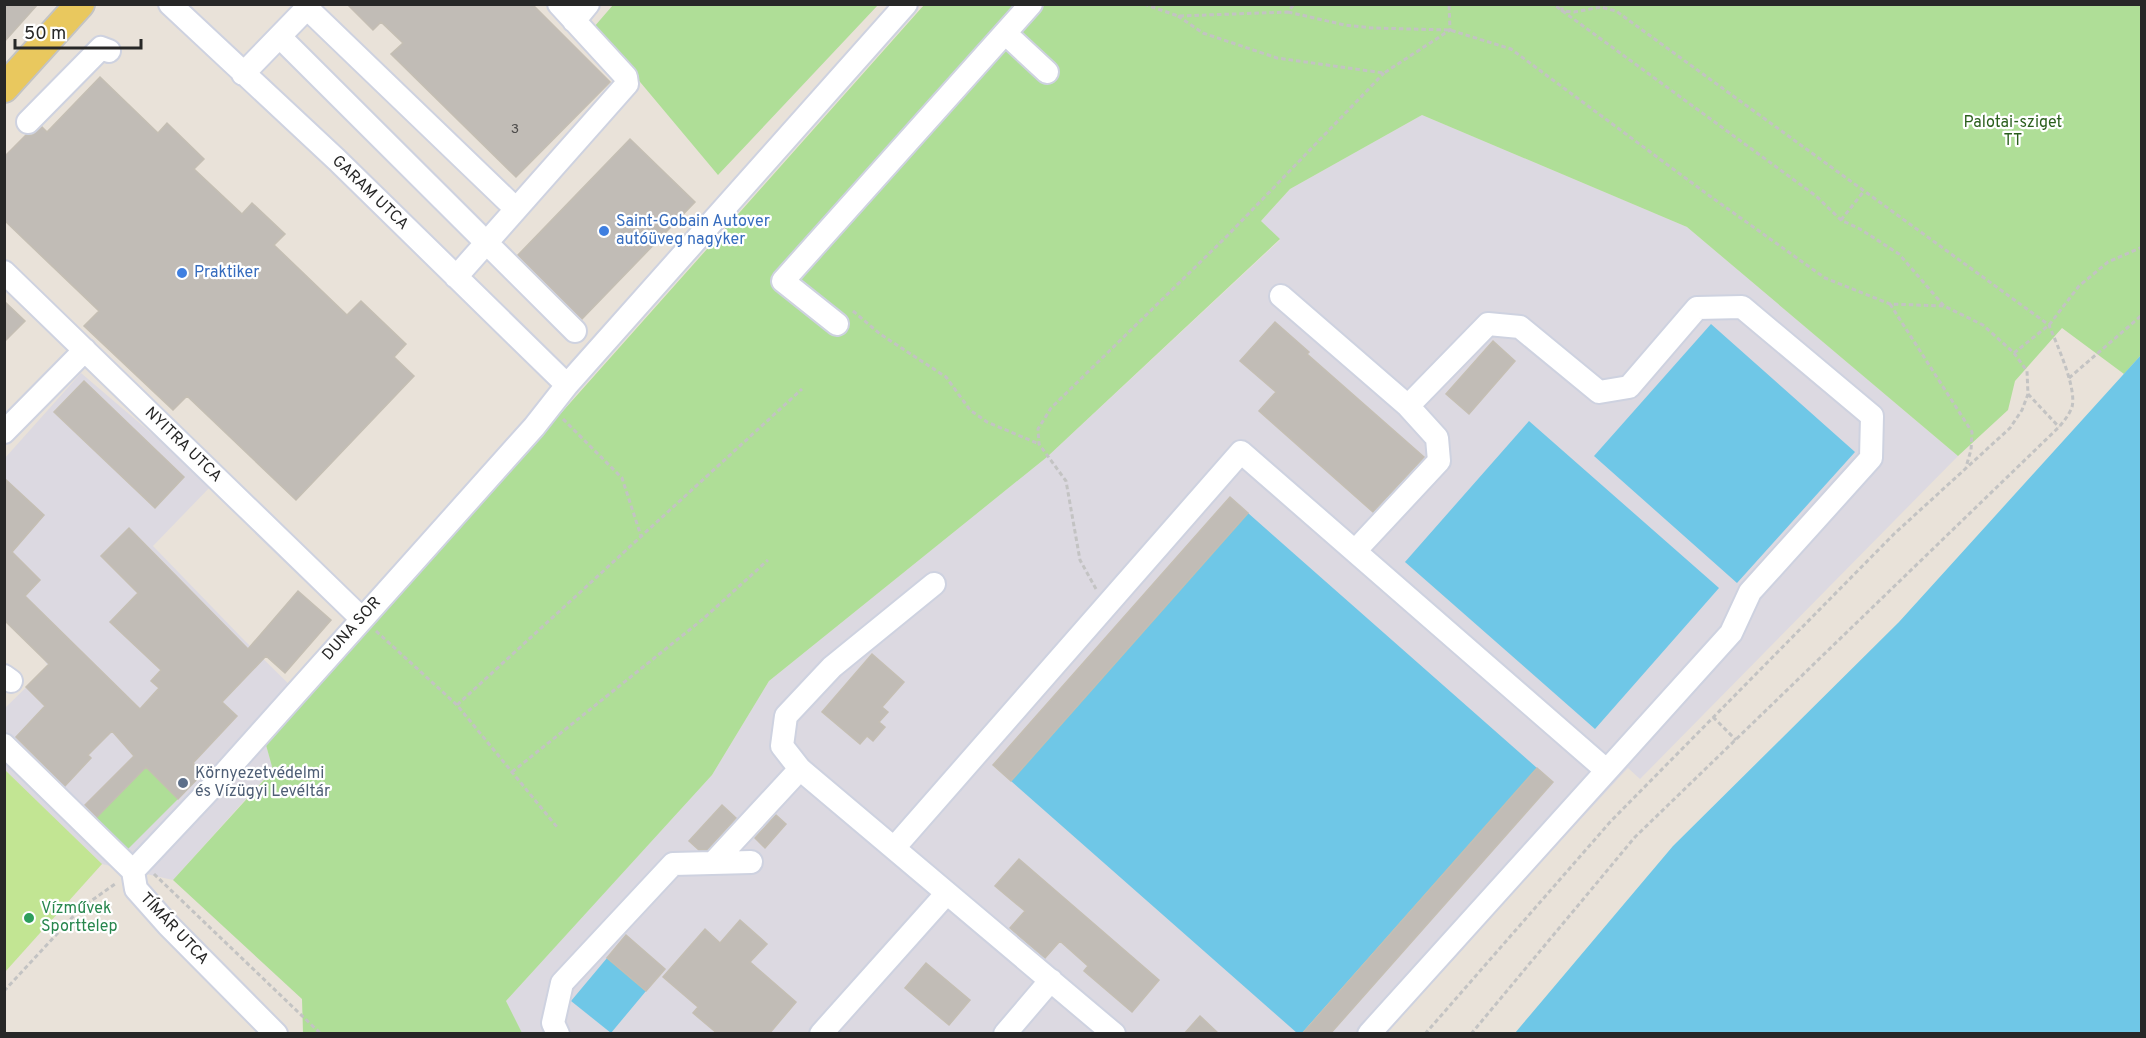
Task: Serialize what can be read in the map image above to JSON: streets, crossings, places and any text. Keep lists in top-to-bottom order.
{
  "streets": {
    "street": [
      "GARAM UTCA",
      "NYITRA UTCA",
      "DUNA SOR",
      "TÍMÁR UTCA"
    ]
  },
  "crossings": [
    ["GARAM UTCA", "DUNA SOR"],
    ["NYITRA UTCA", "DUNA SOR"],
    ["DUNA SOR", "TÍMÁR UTCA"]
  ],
  "parks": ["Palotai-sziget TT"],
  "places": [
    "Saint-Gobain Autover autóüveg nagyker",
    "Praktiker",
    "Környezetvédelmi és Vízügyi Levéltár",
    "Vízművek Sporttelep"
  ],
  "house_numbers": ["3"],
  "scale_bar": "50 m"
}
